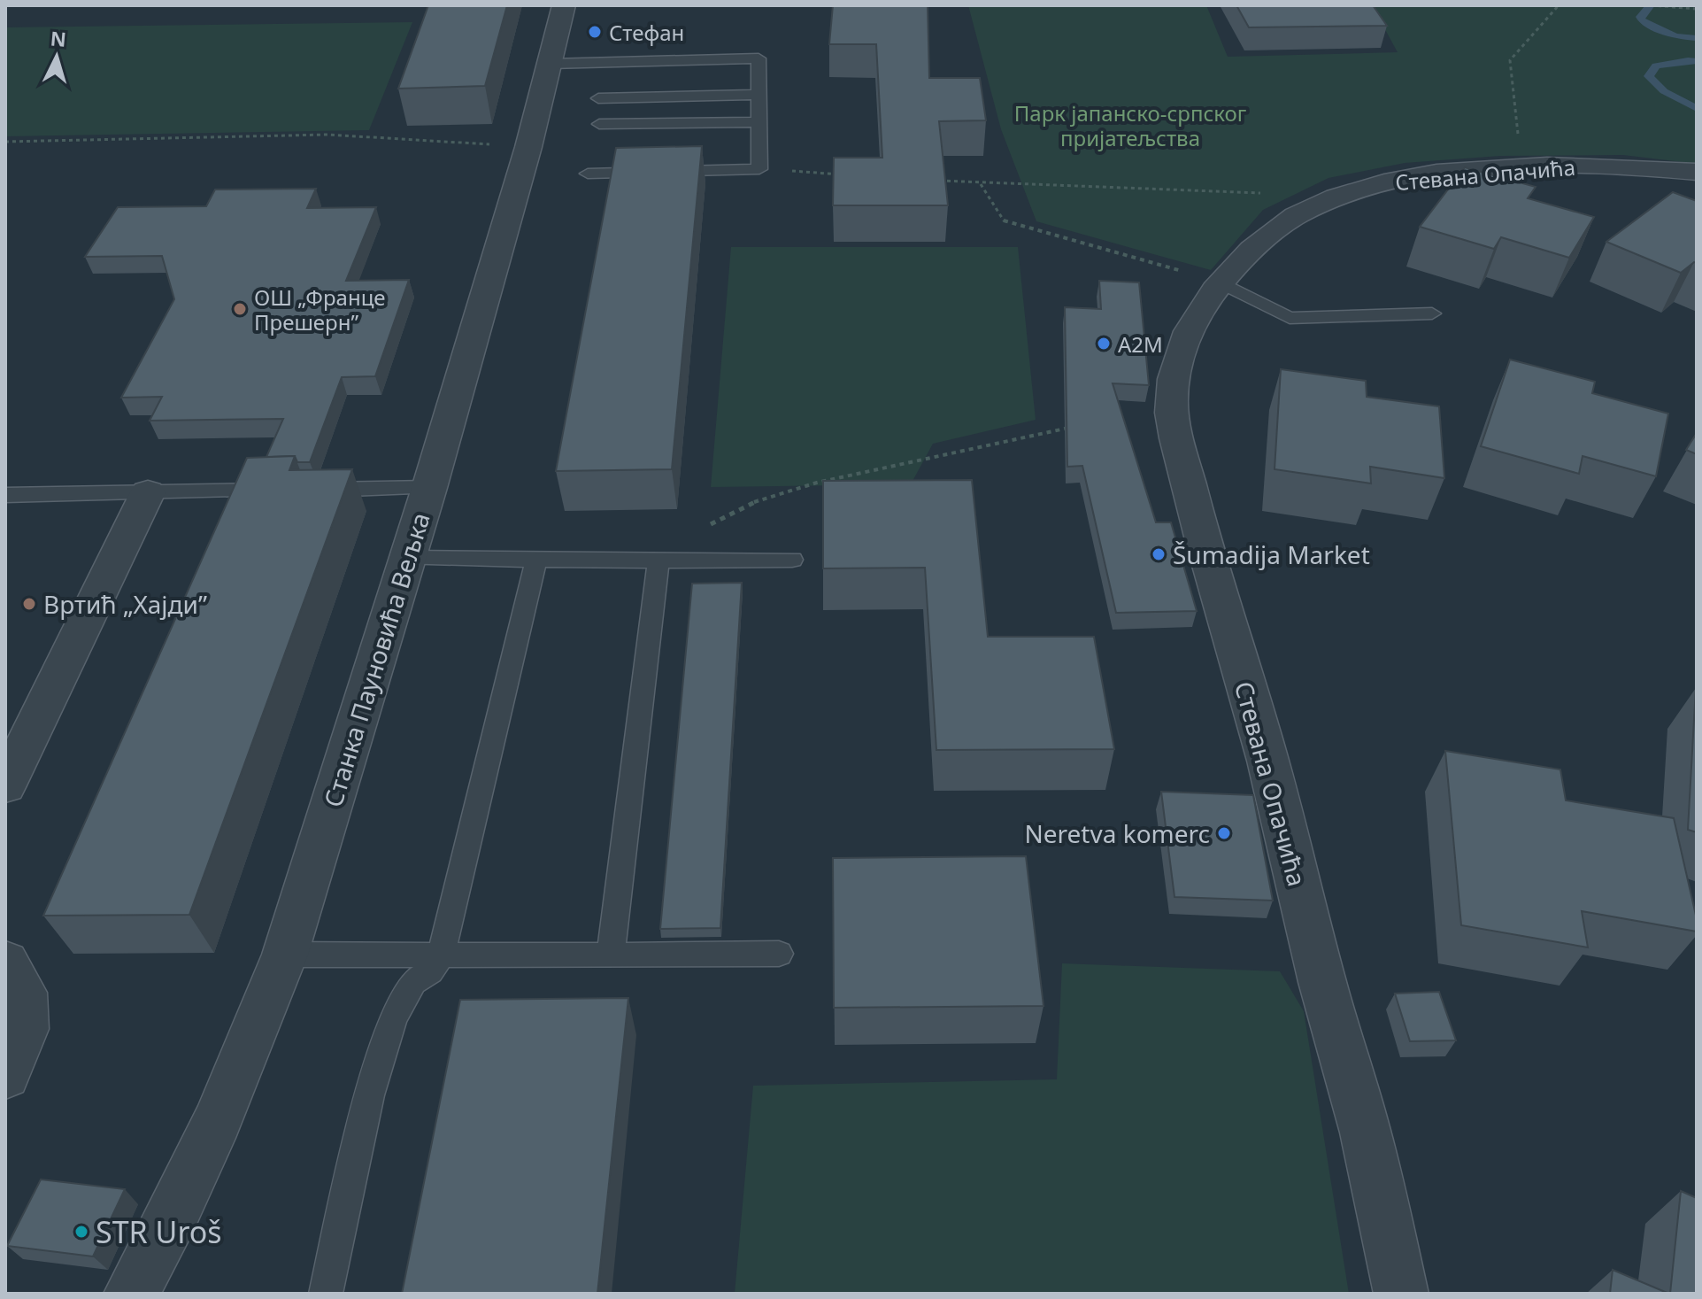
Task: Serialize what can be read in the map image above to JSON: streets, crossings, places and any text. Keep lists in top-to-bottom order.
{
  "streets": {
    "street": ["Стевана Опачића", "Станка Пауновића Вељка"]
  },
  "parks": ["Парк јапанско-српског пријатељства"],
  "places": [
    "Стефан",
    "ОШ „Франце Прешерн”",
    "A2M",
    "Šumadija Market",
    "Вртић „Хајди”",
    "Neretva komerc",
    "STR Uroš"
  ],
  "north": "top"
}
